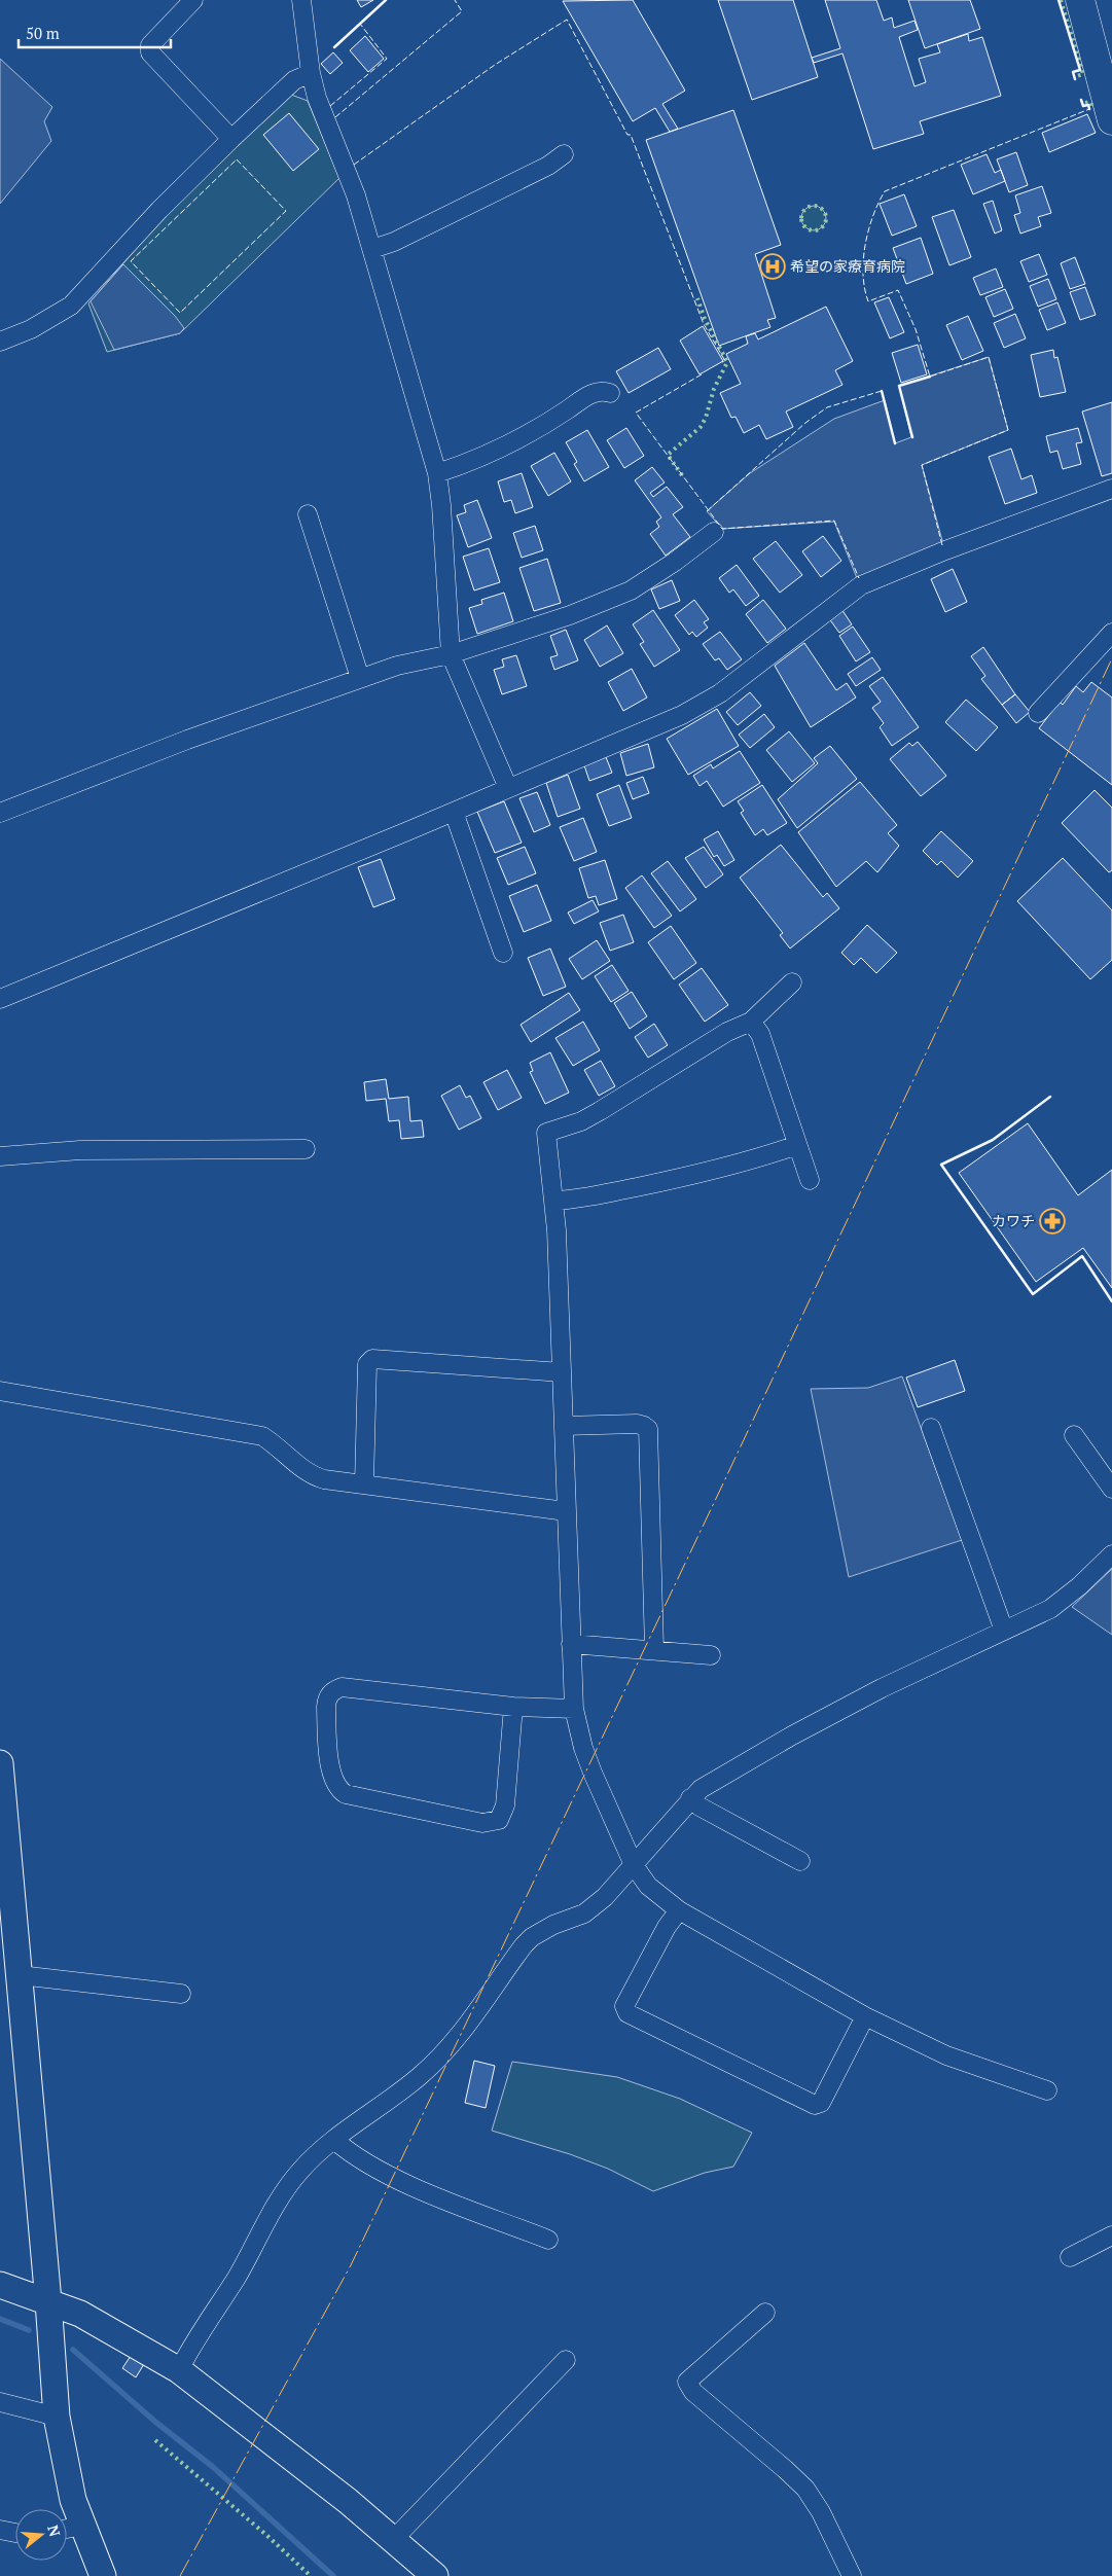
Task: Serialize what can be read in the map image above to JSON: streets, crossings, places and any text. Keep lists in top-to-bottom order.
{
  "places": {
    "hospital": ["希望の家療育病院"],
    "pharmacy": ["カワチ"]
  },
  "scale_bar": "50 m",
  "north": "right"
}
